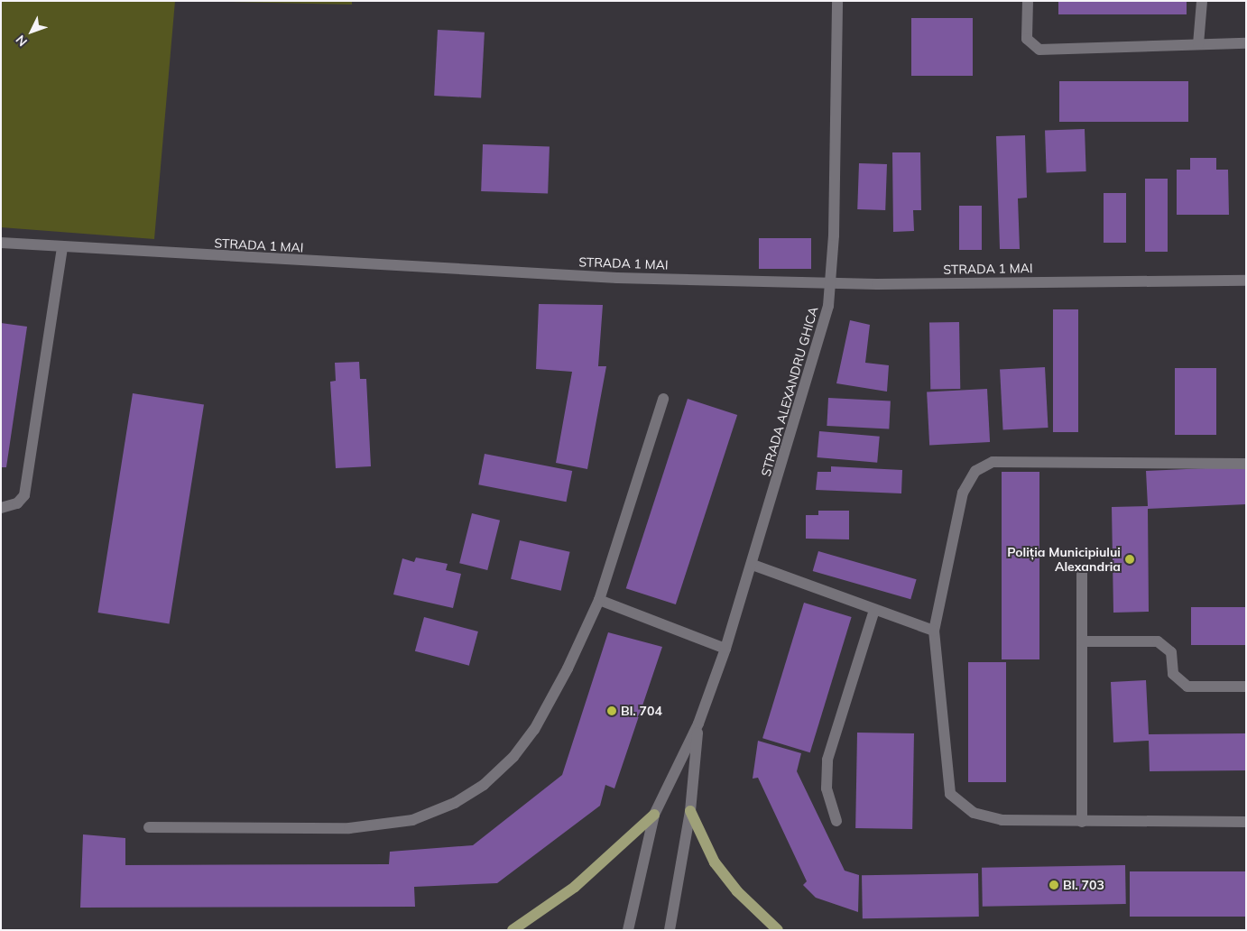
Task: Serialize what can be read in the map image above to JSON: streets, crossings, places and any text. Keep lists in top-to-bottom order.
{
  "streets": {
    "street": ["STRADA 1 MAI", "STRADA ALEXANDRU GHICA"]
  },
  "crossings": [
    ["STRADA 1 MAI", "STRADA ALEXANDRU GHICA"]
  ],
  "places": ["Poliția Municipiului Alexandria", "Bl. 704", "Bl. 703"],
  "north": "bottom left"
}
